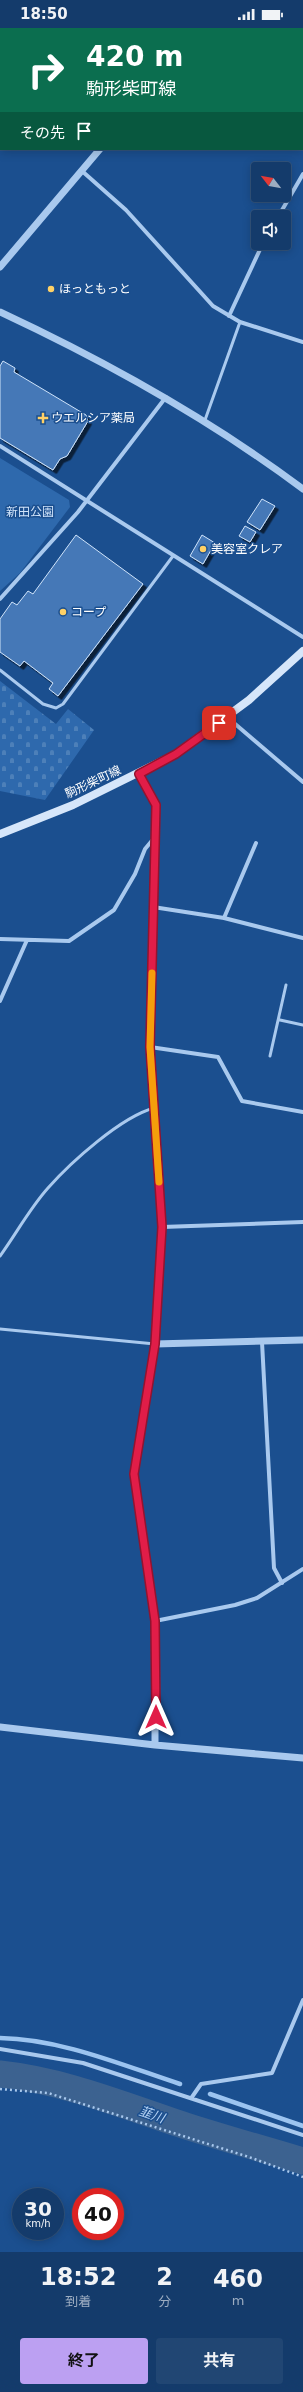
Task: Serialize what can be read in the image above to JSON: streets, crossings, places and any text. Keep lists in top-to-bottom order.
{
  "streets": {
    "main road": ["駒形柴町線"]
  },
  "water": ["韮川"],
  "parks": ["新田公園"],
  "places": {
    "other": ["ほっともっと", "美容室クレア", "コープ"],
    "health": ["ウエルシア薬局"]
  },
  "north": "top left",
  "page": {
    "status": "18:50",
    "turn": ["420 m", "駒形柴町線"],
    "then": "その先",
    "speed": "30 km/h",
    "limit": "40",
    "eta": [
      "18:52",
      "到着",
      "2",
      "分",
      "460",
      "m"
    ],
    "buttons": ["終了", "共有"]
  }
}
